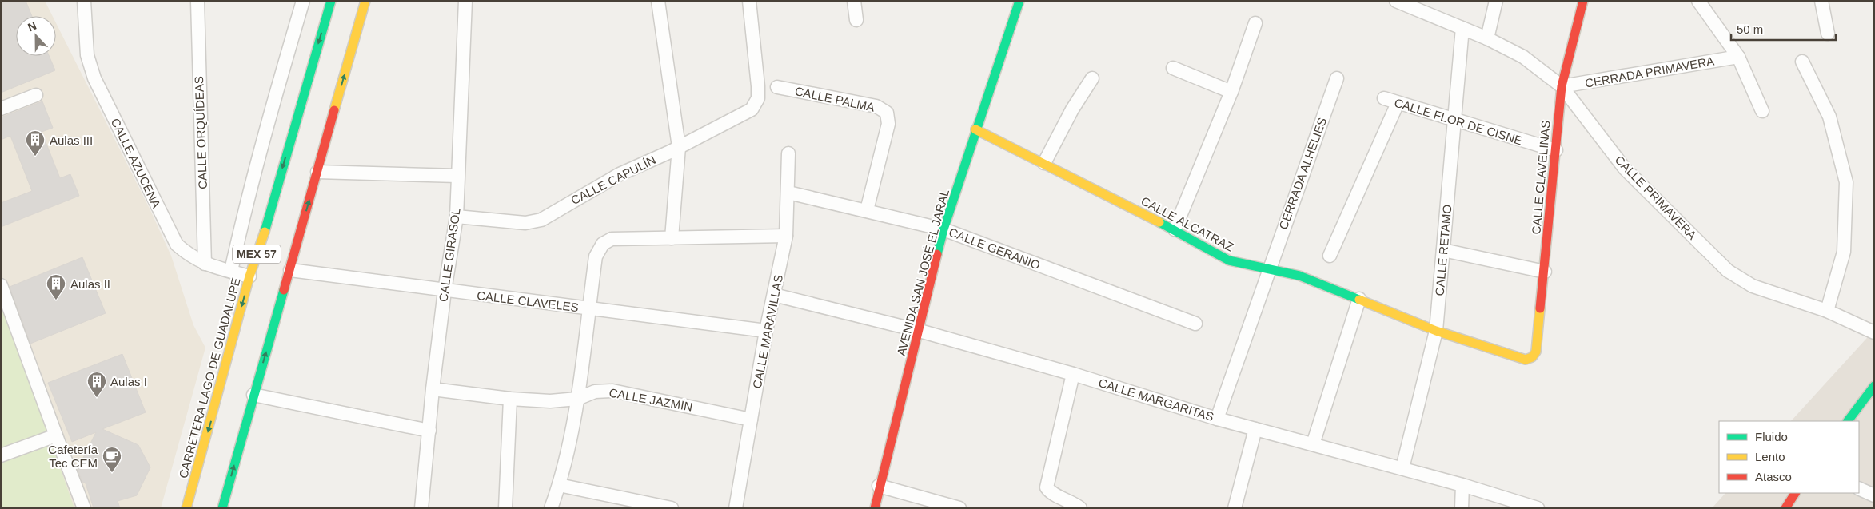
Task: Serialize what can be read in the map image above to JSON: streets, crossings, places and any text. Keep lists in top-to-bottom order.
{
  "streets": {
    "street": [
      "CERRADA PRIMAVERA",
      "CALLE PALMA",
      "CALLE FLOR DE CISNE",
      "CALLE ORQUÍDEAS",
      "CALLE AZUCENA",
      "CERRADA ALHELIES",
      "CALLE CLAVELINAS",
      "CALLE CAPULÍN",
      "CALLE PRIMAVERA",
      "CALLE ALCATRAZ",
      "CALLE GERANIO",
      "CALLE RETAMO",
      "MEX 57",
      "CALLE GIRASOL",
      "AVENIDA SAN JOSÉ EL JARAL",
      "CALLE CLAVELES",
      "CALLE MARAVILLAS",
      "CARRETERA LAGO DE GUADALUPE",
      "CALLE JAZMÍN",
      "CALLE MARGARITAS"
    ]
  },
  "crossings": [
    ["CERRADA PRIMAVERA", "CALLE CLAVELINAS"],
    ["CERRADA PRIMAVERA", "CALLE PRIMAVERA"],
    ["CALLE PALMA", "CALLE GERANIO"],
    ["CALLE FLOR DE CISNE", "CALLE CLAVELINAS"],
    ["CALLE FLOR DE CISNE", "CALLE RETAMO"],
    ["CALLE ORQUÍDEAS", "CALLE AZUCENA"],
    ["CALLE AZUCENA", "CARRETERA LAGO DE GUADALUPE"],
    ["CERRADA ALHELIES", "CALLE ALCATRAZ"],
    ["CERRADA ALHELIES", "CALLE MARGARITAS"],
    ["CALLE CLAVELINAS", "CALLE PRIMAVERA"],
    ["CALLE CLAVELINAS", "CALLE ALCATRAZ"],
    ["CALLE CAPULÍN", "CALLE GIRASOL"],
    ["CALLE PRIMAVERA", "CALLE RETAMO"],
    ["CALLE ALCATRAZ", "CALLE RETAMO"],
    ["CALLE ALCATRAZ", "AVENIDA SAN JOSÉ EL JARAL"],
    ["CALLE GERANIO", "AVENIDA SAN JOSÉ EL JARAL"],
    ["CALLE GERANIO", "CALLE MARAVILLAS"],
    ["CALLE RETAMO", "CALLE MARGARITAS"],
    ["MEX 57", "CALLE CLAVELES"],
    ["CALLE GIRASOL", "CALLE CLAVELES"],
    ["CALLE GIRASOL", "CALLE JAZMÍN"],
    ["AVENIDA SAN JOSÉ EL JARAL", "CALLE MARGARITAS"],
    ["CALLE CLAVELES", "CALLE MARAVILLAS"],
    ["CALLE MARAVILLAS", "CALLE JAZMÍN"],
    ["CALLE MARAVILLAS", "CALLE MARGARITAS"]
  ],
  "places": {
    "building": ["Aulas III", "Aulas II", "Aulas I"],
    "cafe": ["Cafetería Tec CEM"]
  },
  "legend": ["Fluido", "Lento", "Atasco"],
  "scale_bar": "50 m",
  "north": "top"
}
